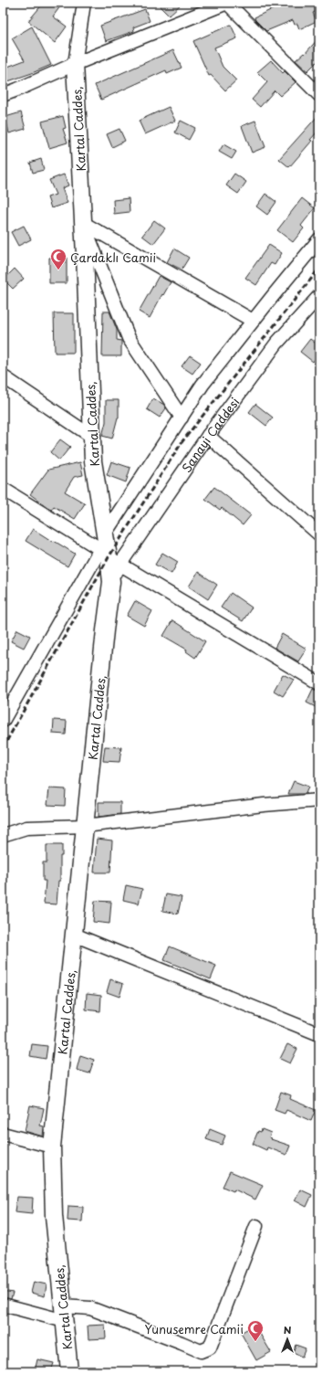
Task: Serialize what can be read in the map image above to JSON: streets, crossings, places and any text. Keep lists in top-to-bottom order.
{
  "streets": {
    "main road": ["Kartal Caddes,"],
    "street": ["Sanayi Caddesi"]
  },
  "crossings": [
    ["Kartal Caddes,", "Sanayi Caddesi"]
  ],
  "places": {
    "mosque": ["Çardaklı Camii", "Yunusemre Camii"]
  },
  "north": "top"
}
